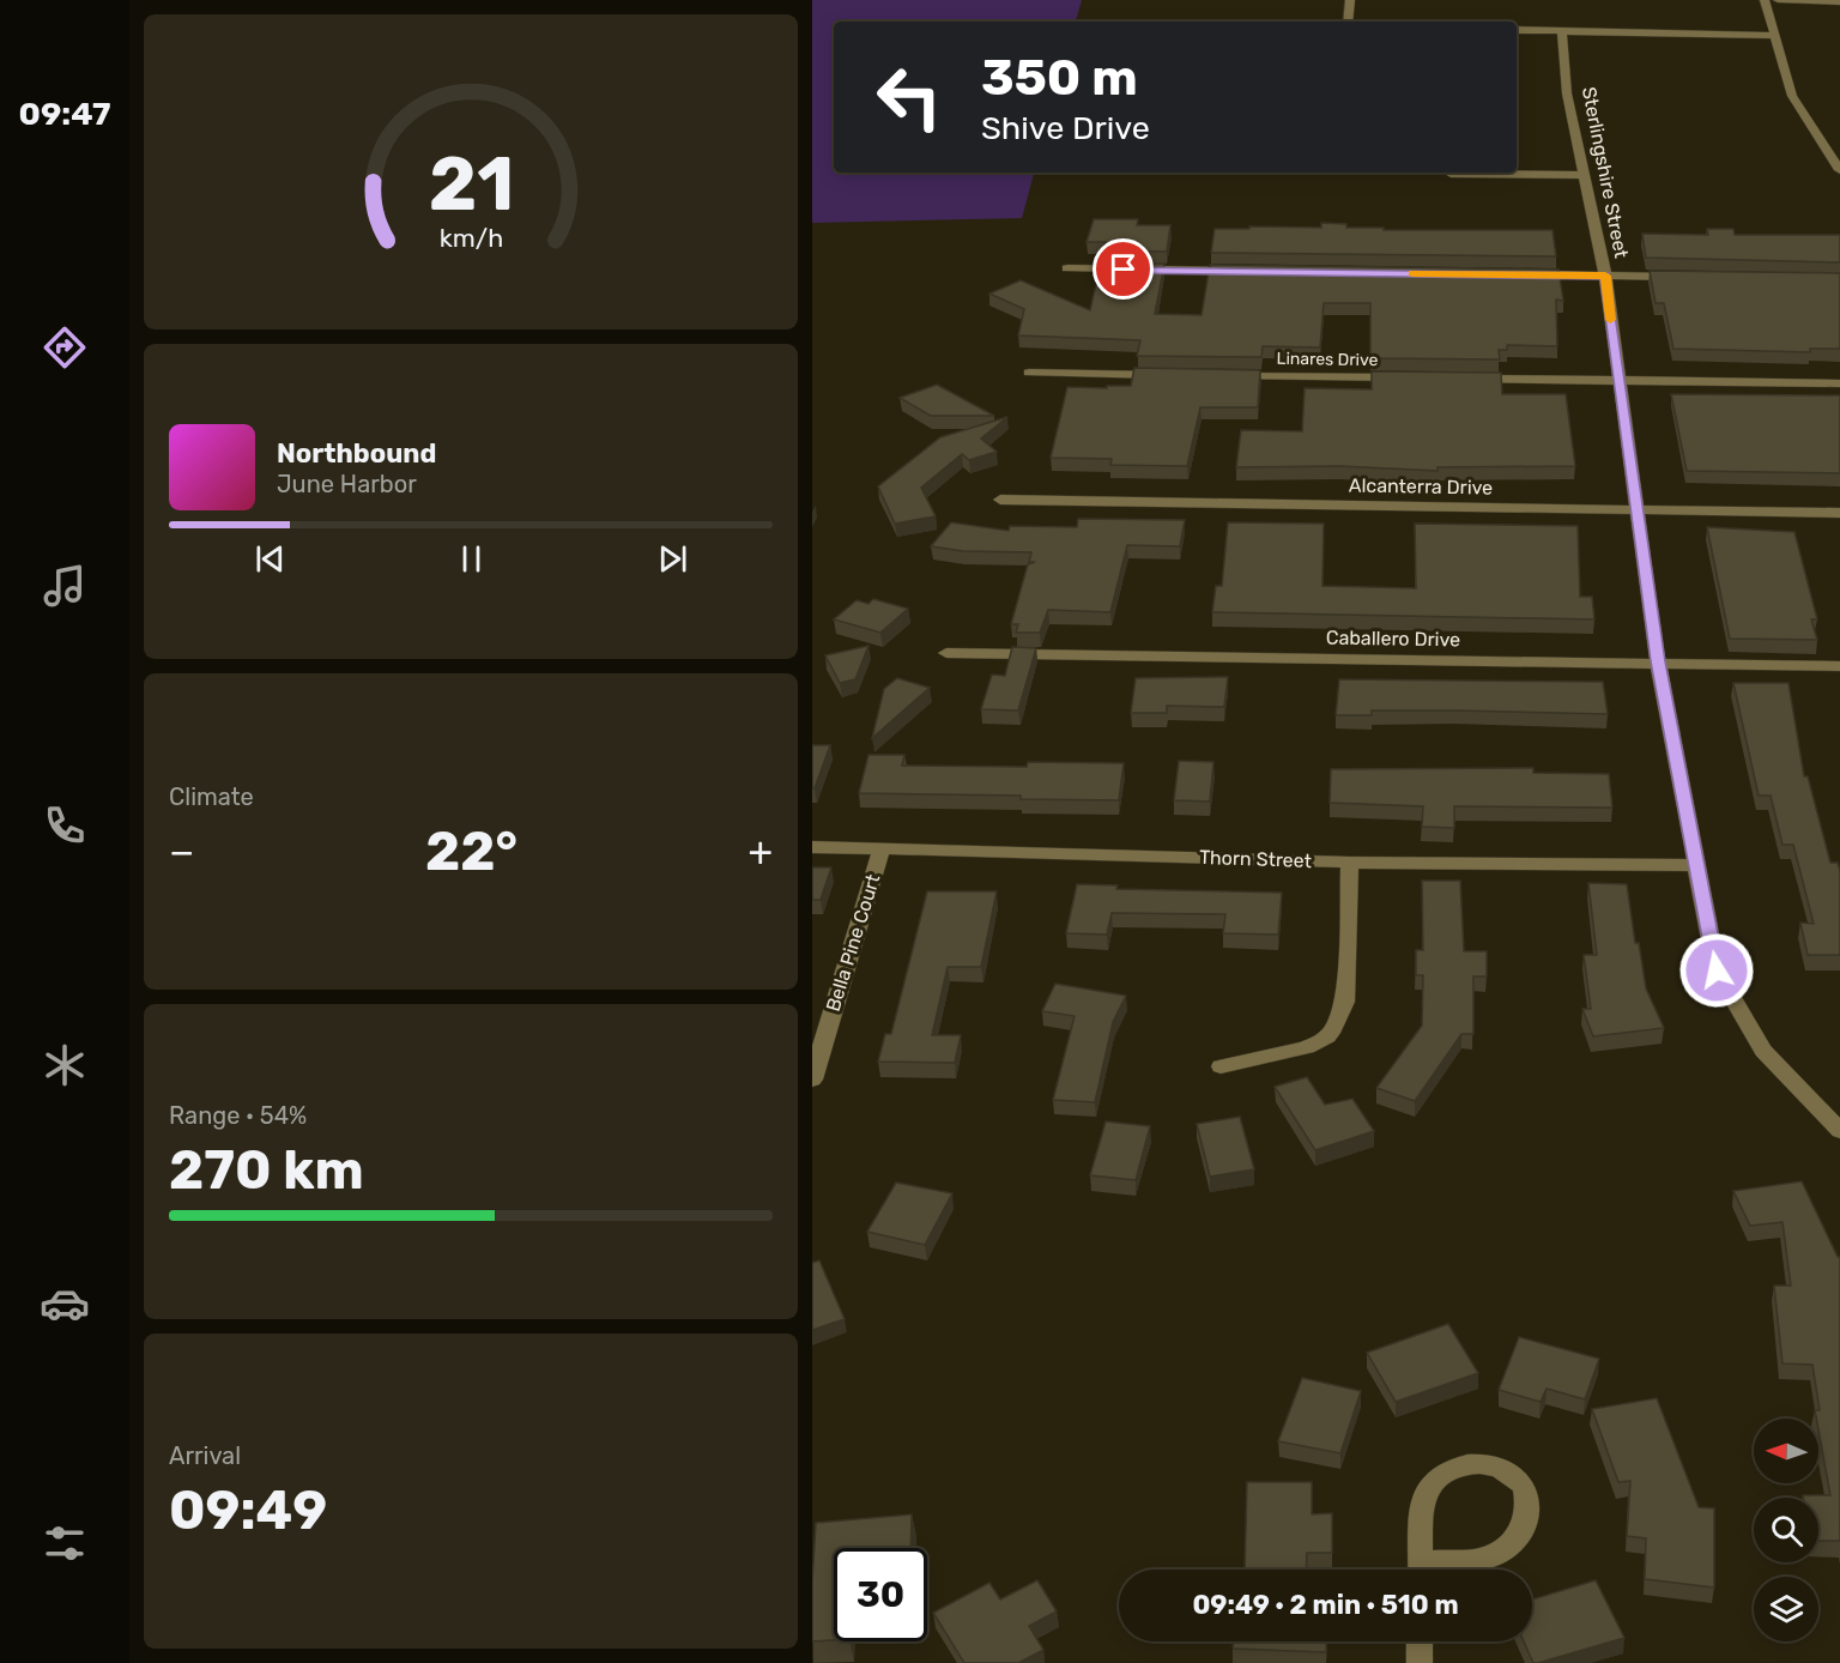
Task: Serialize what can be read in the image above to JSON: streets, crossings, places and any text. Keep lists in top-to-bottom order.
{
  "streets": {
    "street": [
      "Sterlingshire Street",
      "Linares Drive",
      "Alcanterra Drive",
      "Caballero Drive",
      "Thorn Street",
      "Bella Pine Court"
    ]
  },
  "crossings": [
    ["Sterlingshire Street", "Alcanterra Drive"],
    ["Sterlingshire Street", "Caballero Drive"],
    ["Sterlingshire Street", "Thorn Street"],
    ["Thorn Street", "Bella Pine Court"]
  ],
  "north": "left",
  "page": {
    "tabs": "09:47",
    "turn": ["350 m", "Shive Drive"],
    "song": ["Northbound", "June Harbor"],
    "tile": [
      "Climate",
      ["Range · 54%", "270 km"],
      ["Arrival", "09:49"]
    ],
    "heat": ["−", "22°", "+"],
    "limit": "30",
    "trip": "09:49 · 2 min · 510 m",
    "gauge": ["21", "km/h"]
  }
}
